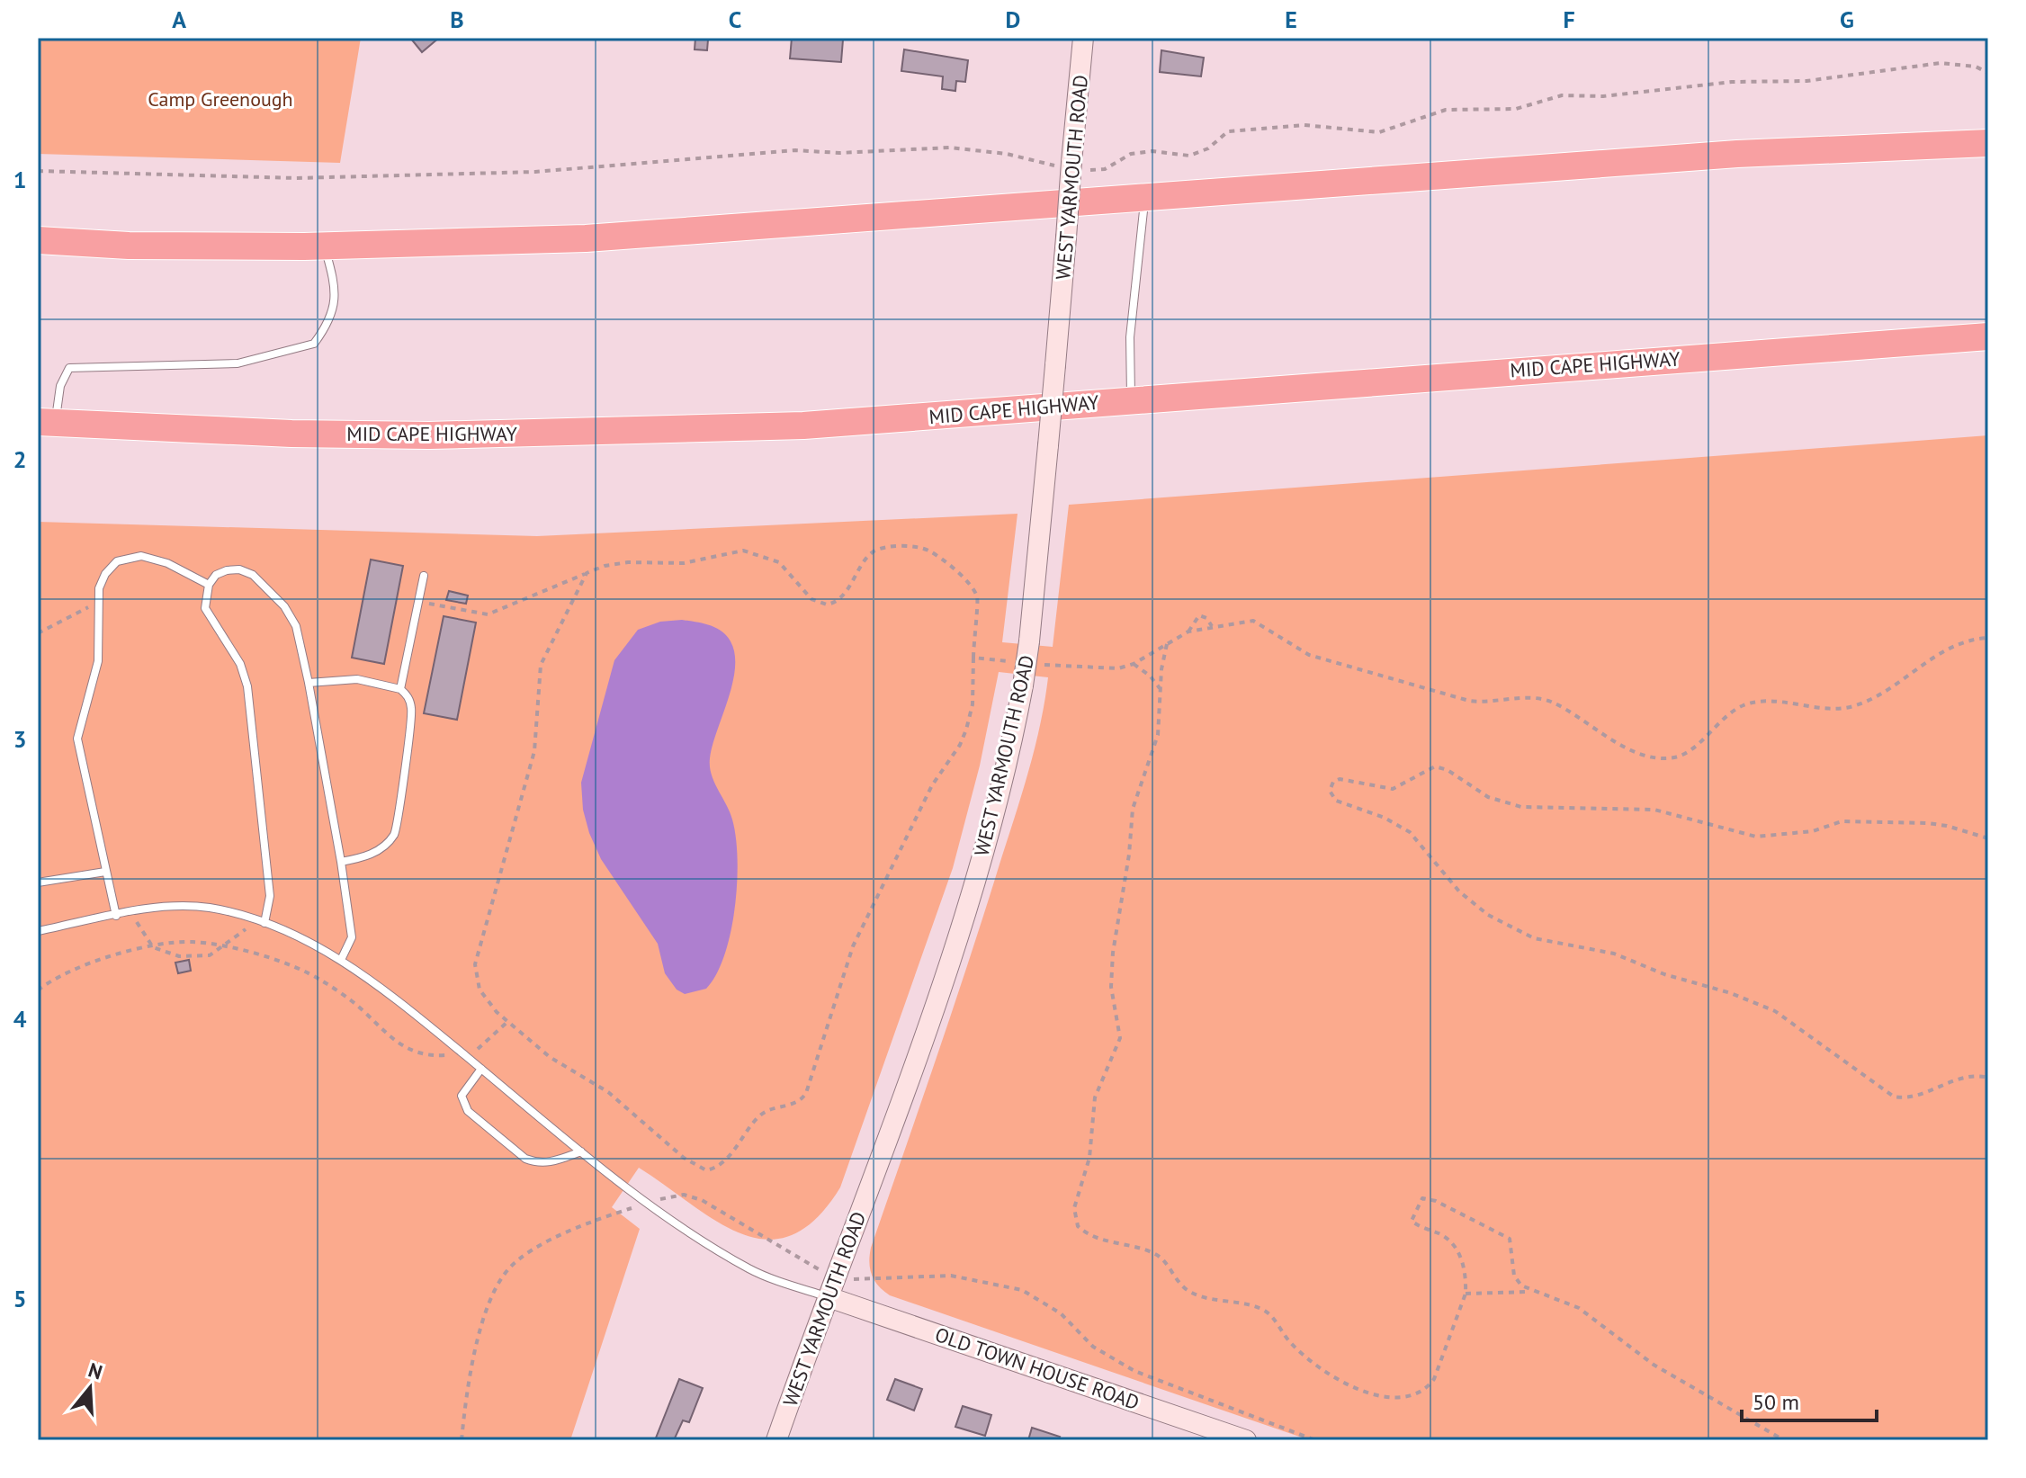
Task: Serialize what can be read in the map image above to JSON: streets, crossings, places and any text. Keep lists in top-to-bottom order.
{
  "streets": {
    "highway": ["MID CAPE HIGHWAY"],
    "main road": ["WEST YARMOUTH ROAD", "OLD TOWN HOUSE ROAD"]
  },
  "crossings": [
    ["WEST YARMOUTH ROAD", "OLD TOWN HOUSE ROAD"]
  ],
  "parks": ["Camp Greenough"],
  "scale_bar": "50 m",
  "north": "top",
  "grid": {
    "columns": [
      "A",
      "B",
      "C",
      "D",
      "E",
      "F",
      "G"
    ],
    "rows": [
      "1",
      "2",
      "3",
      "4",
      "5"
    ]
  }
}
